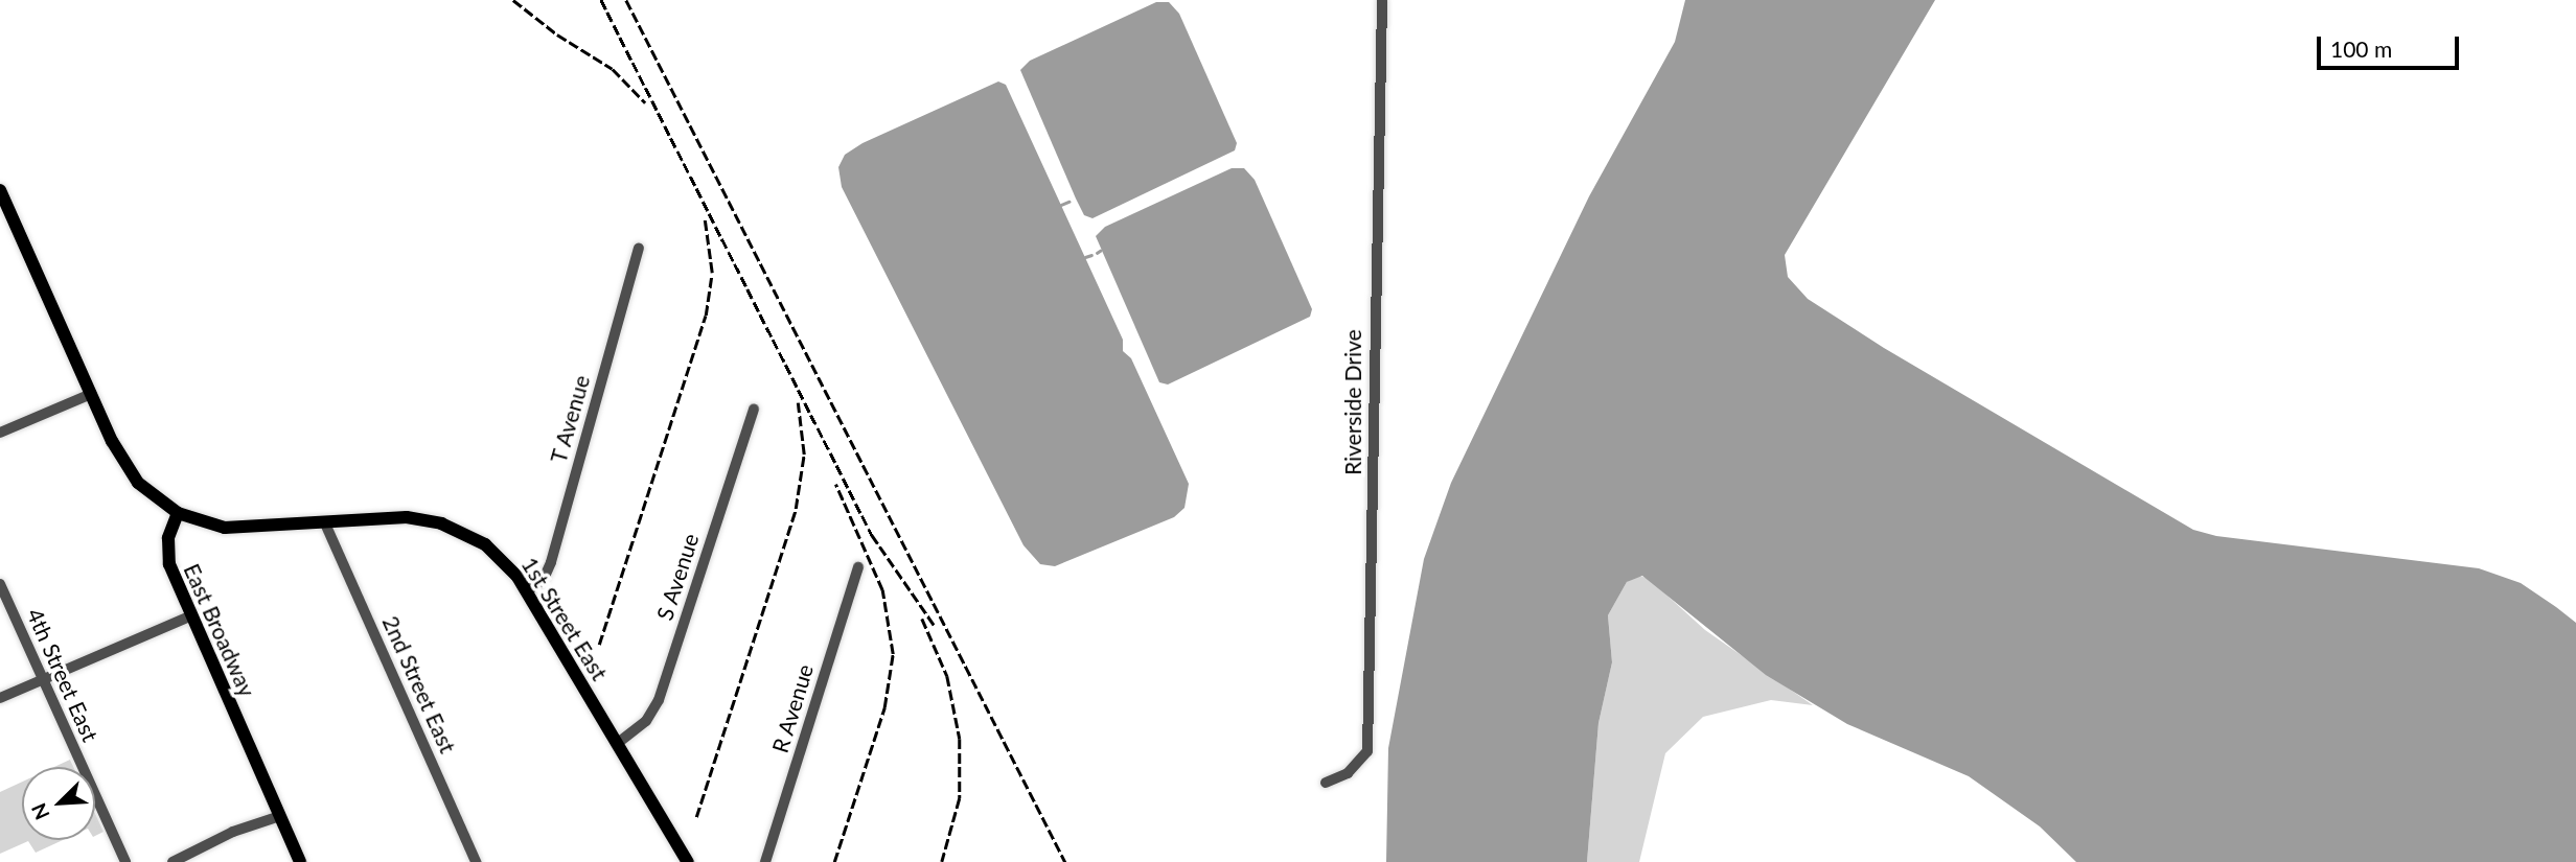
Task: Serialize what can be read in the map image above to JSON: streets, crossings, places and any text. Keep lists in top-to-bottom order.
{
  "streets": {
    "main road": ["1st Street East", "East Broadway"],
    "street": [
      "Riverside Drive",
      "T Avenue",
      "S Avenue",
      "4th Street East",
      "2nd Street East",
      "R Avenue"
    ]
  },
  "crossings": [
    ["T Avenue", "1st Street East"],
    ["S Avenue", "1st Street East"],
    ["1st Street East", "East Broadway"],
    ["1st Street East", "2nd Street East"]
  ],
  "scale_bar": "100 m",
  "north": "bottom left"
}
